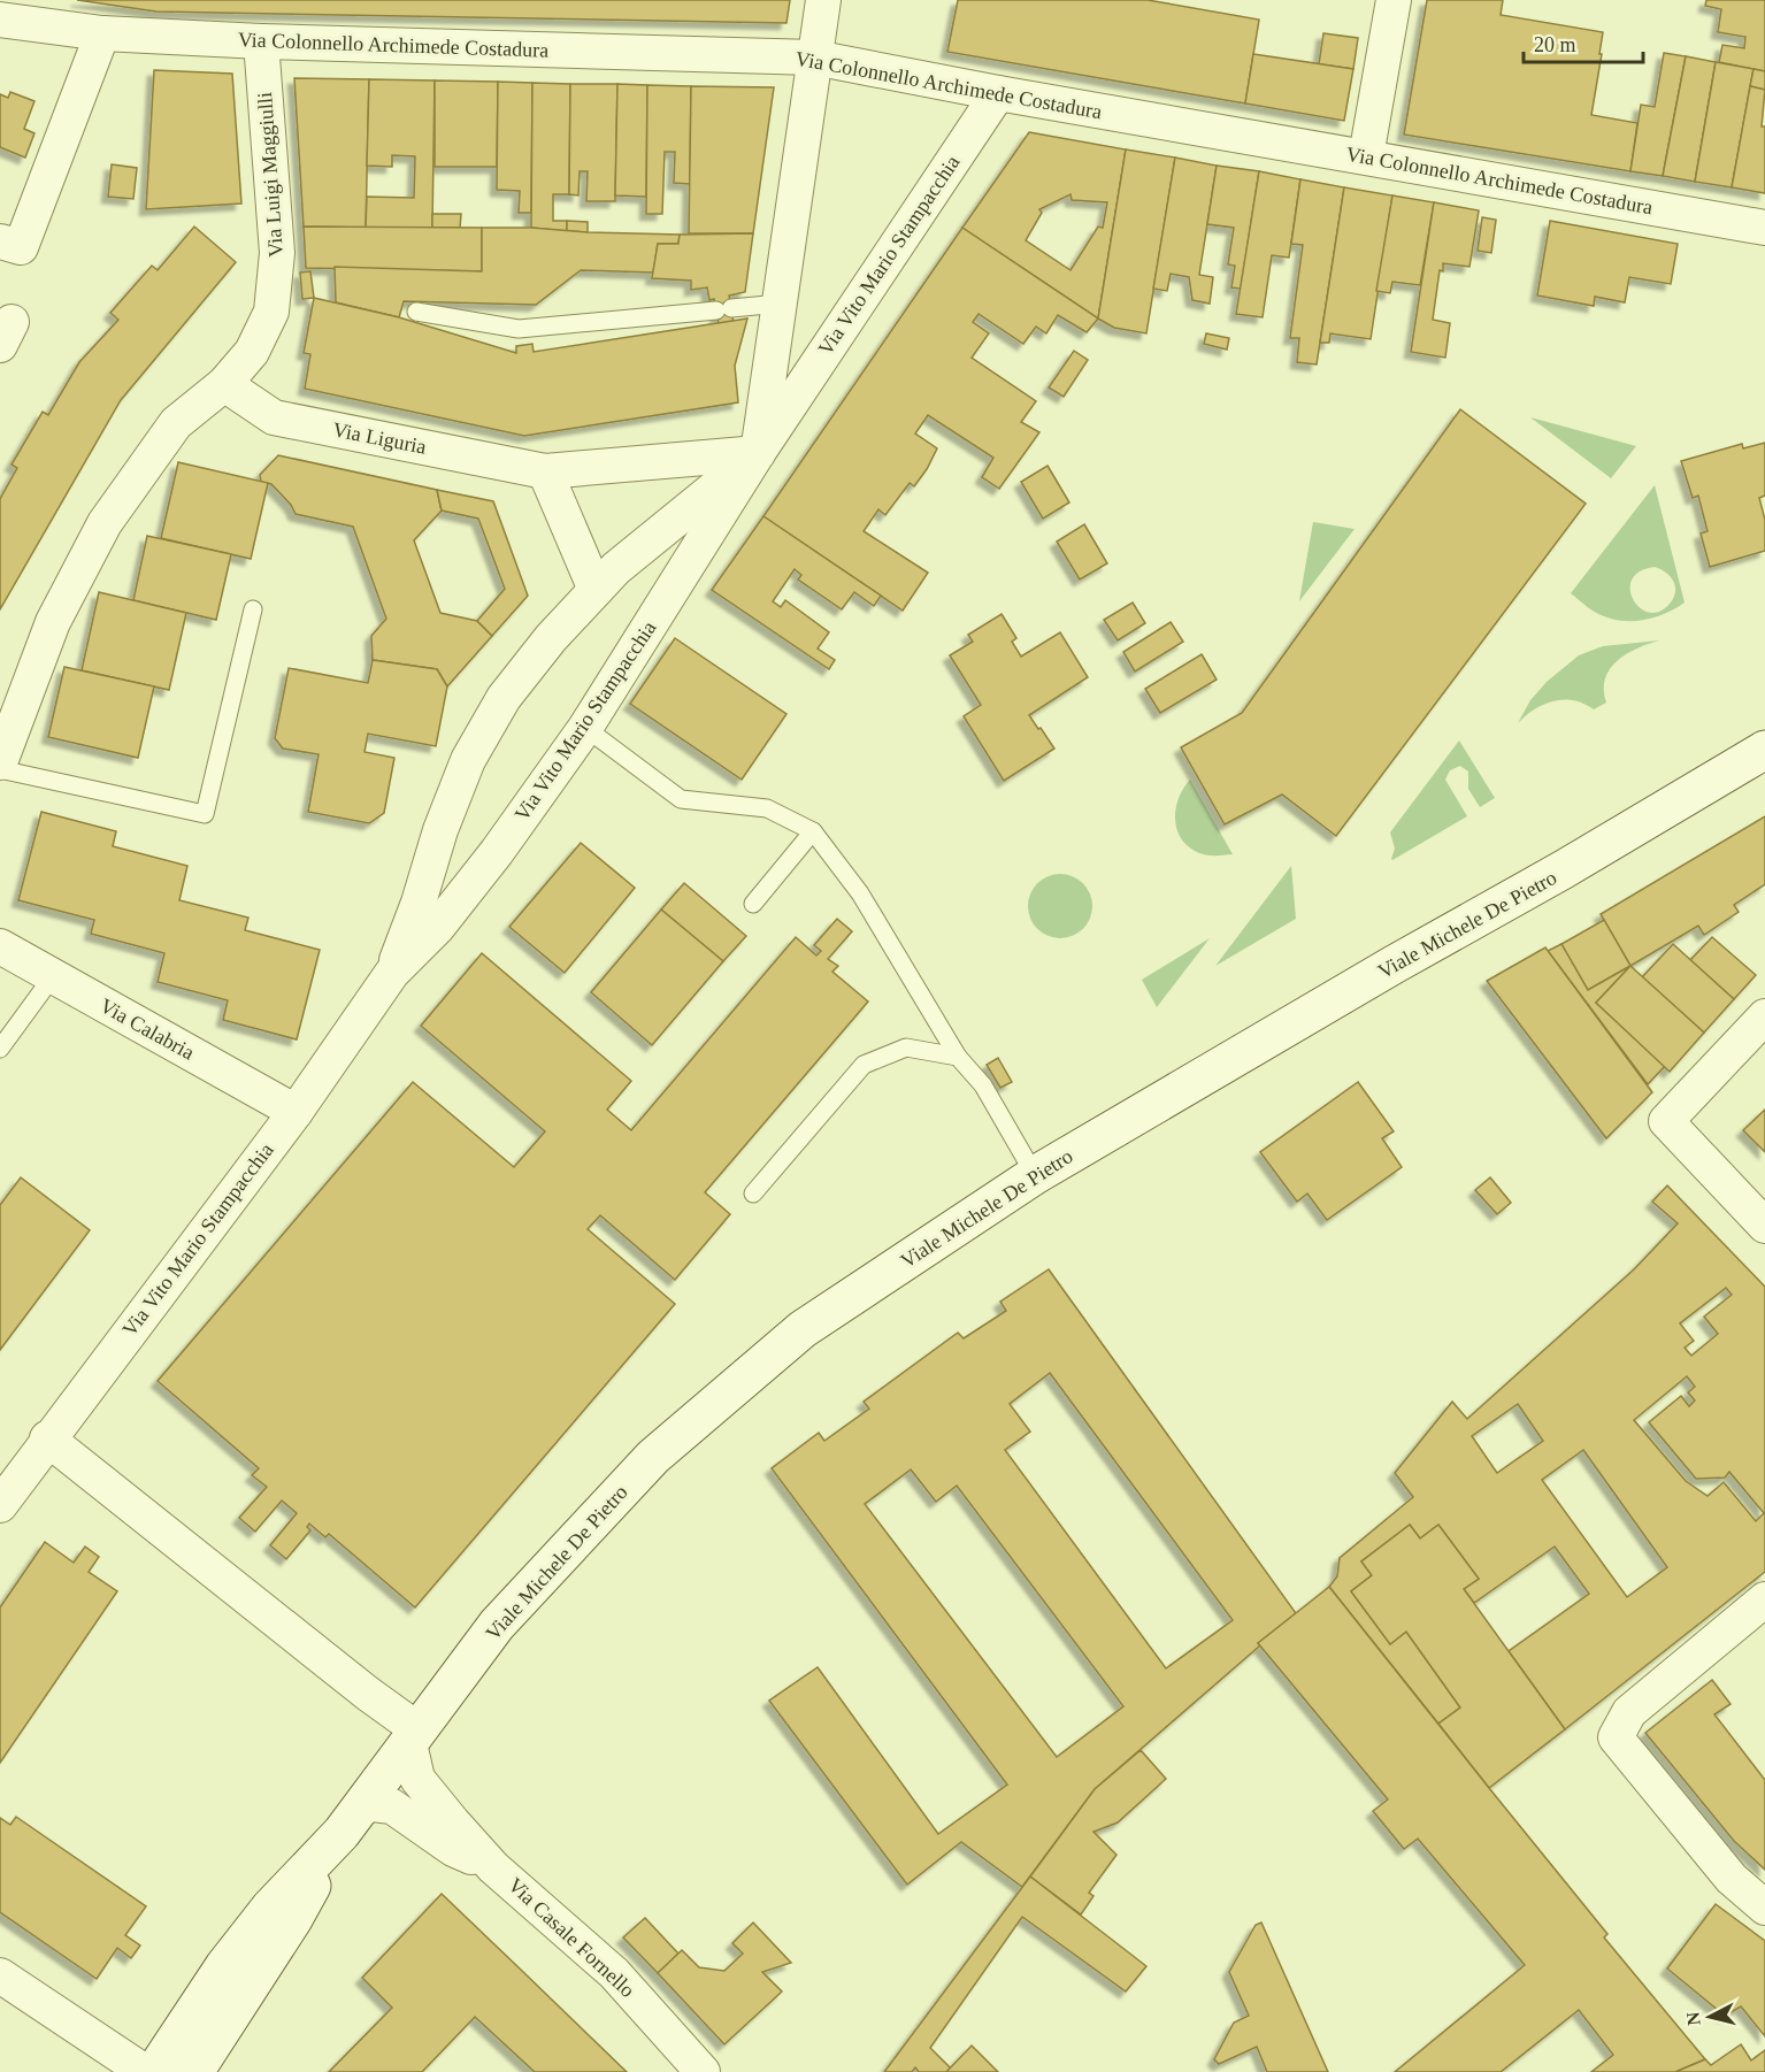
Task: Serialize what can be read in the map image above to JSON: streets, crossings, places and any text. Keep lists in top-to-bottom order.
{
  "streets": {
    "street": [
      "Via Colonnello Archimede Costadura",
      "Via Luigi Maggiulli",
      "Via Vito Mario Stampacchia",
      "Via Liguria",
      "Viale Michele De Pietro",
      "Via Calabria",
      "Via Casale Fornello"
    ]
  },
  "crossings": [
    ["Via Colonnello Archimede Costadura", "Via Luigi Maggiulli"],
    ["Via Colonnello Archimede Costadura", "Via Vito Mario Stampacchia"],
    ["Via Luigi Maggiulli", "Via Liguria"],
    ["Via Vito Mario Stampacchia", "Via Liguria"],
    ["Via Vito Mario Stampacchia", "Via Calabria"],
    ["Viale Michele De Pietro", "Via Casale Fornello"]
  ],
  "scale_bar": "20 m",
  "north": "left"
}
